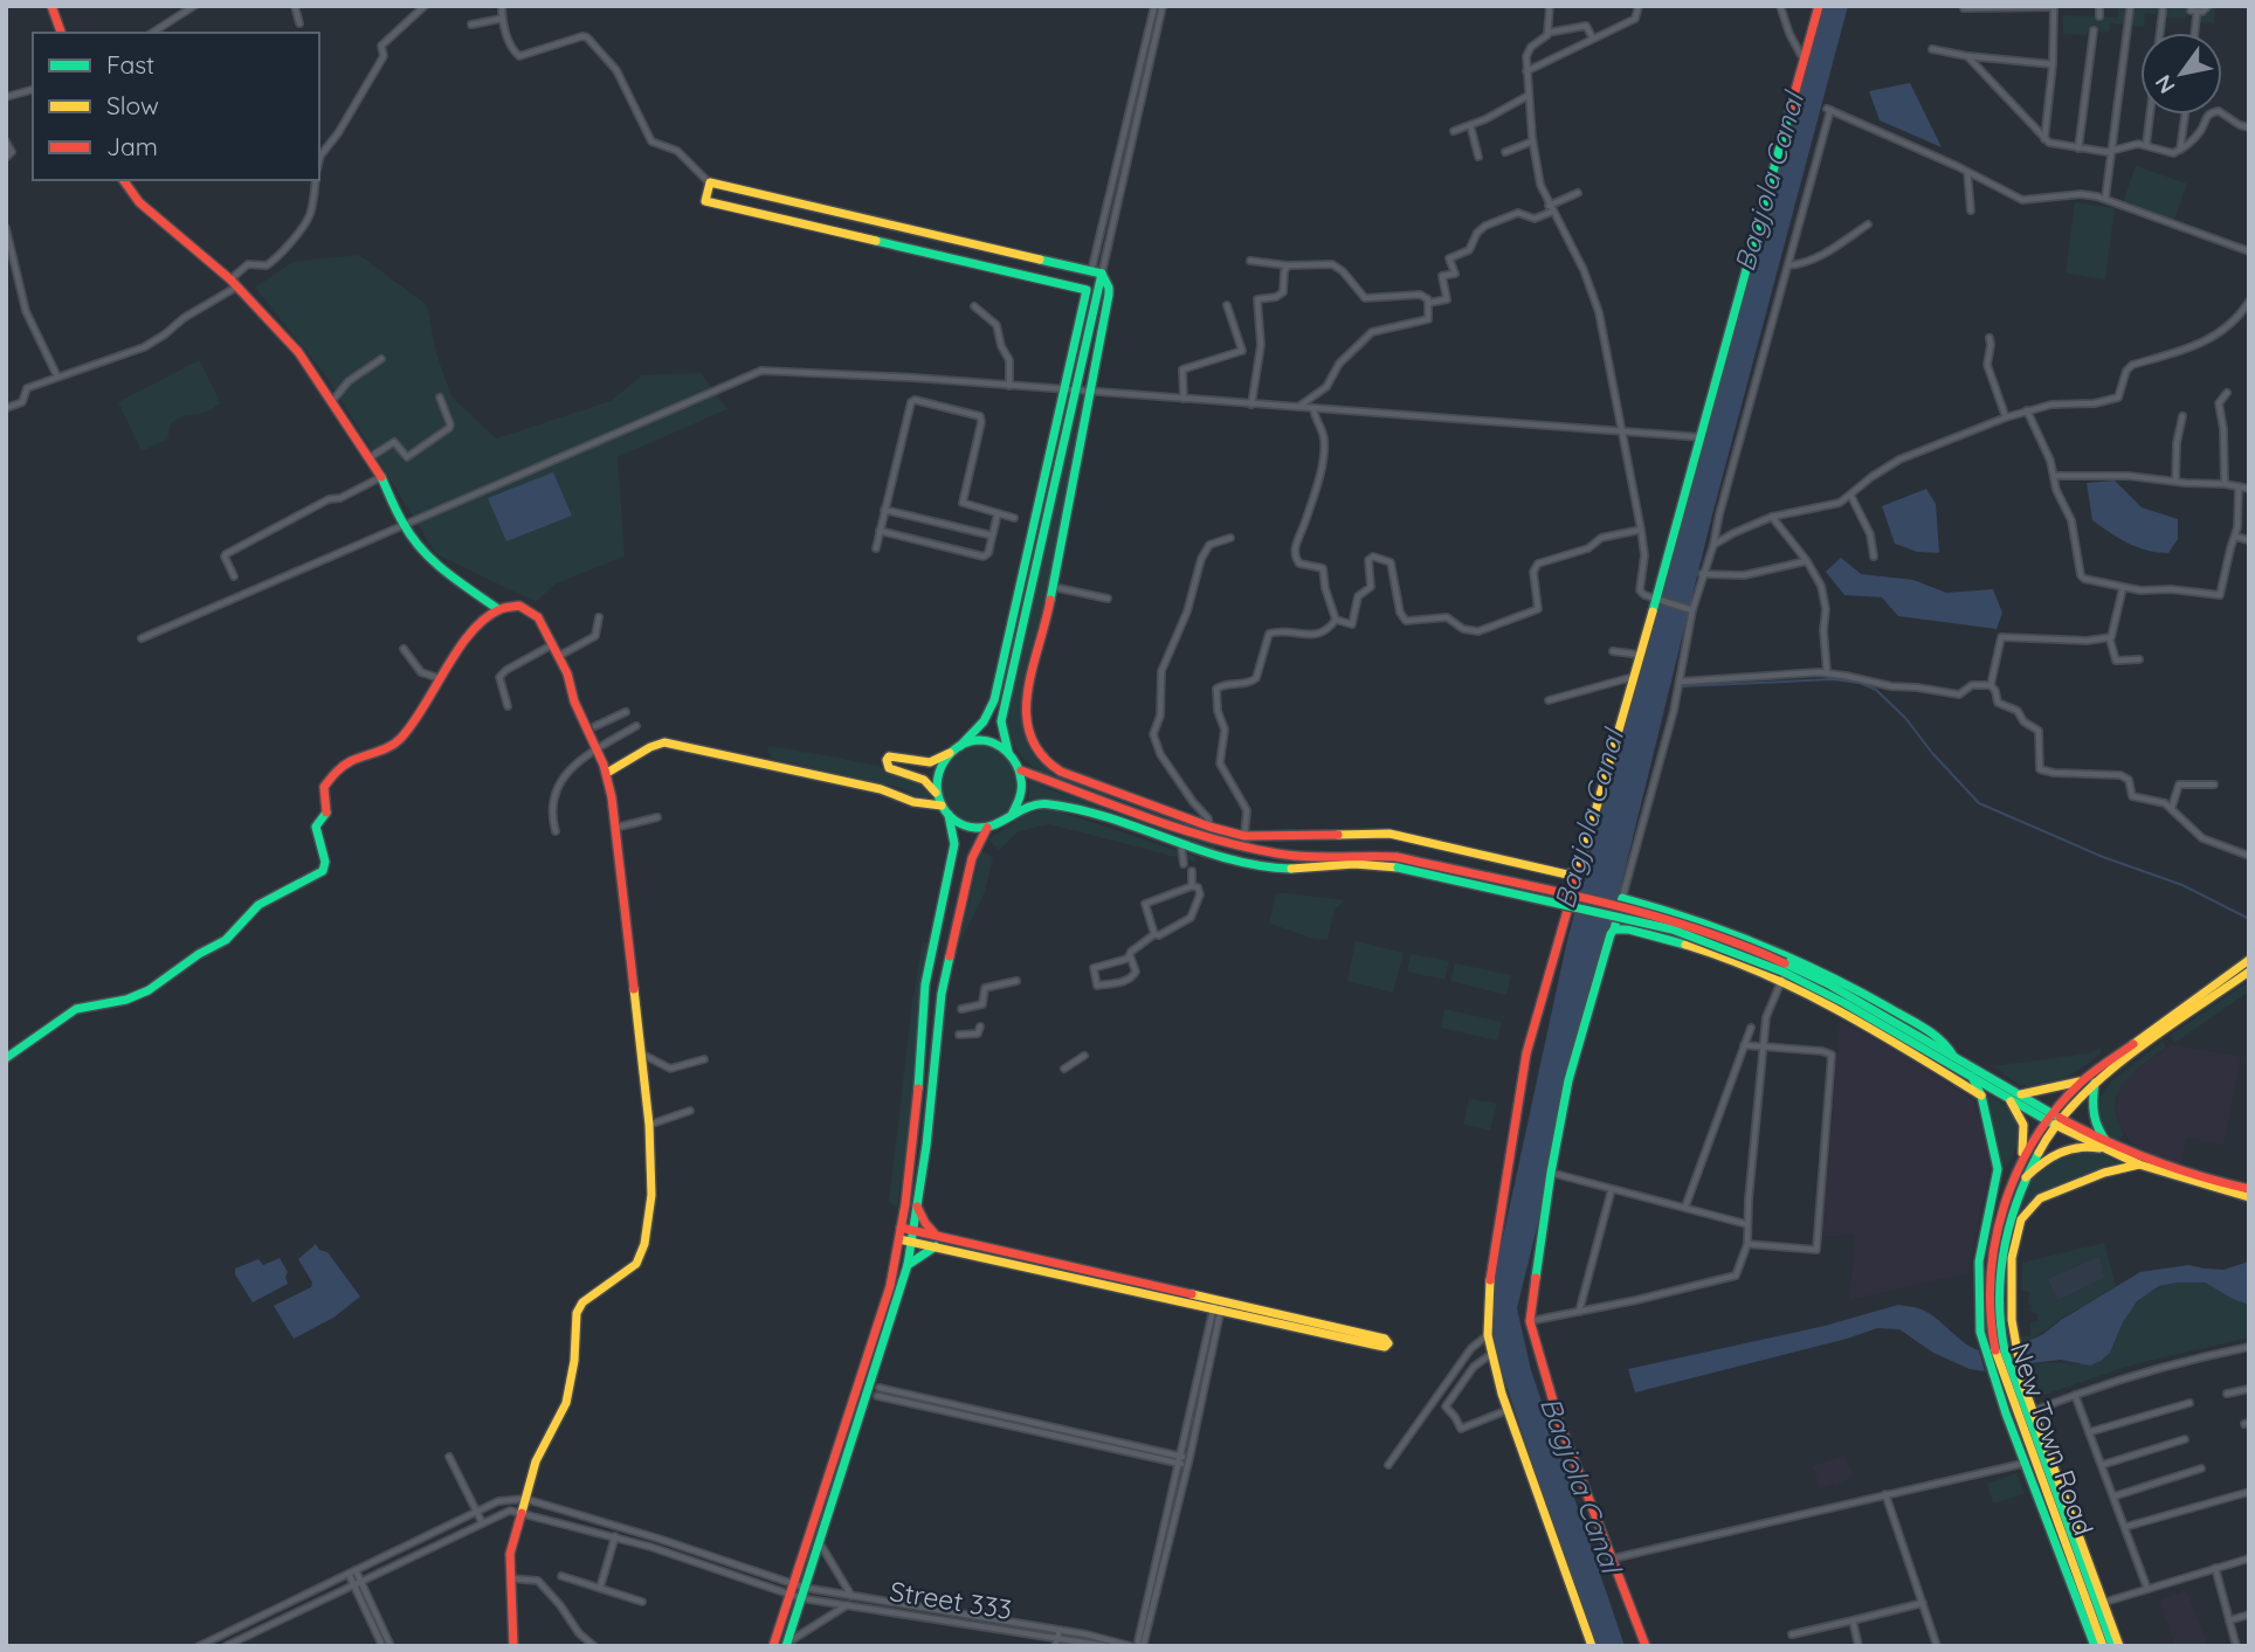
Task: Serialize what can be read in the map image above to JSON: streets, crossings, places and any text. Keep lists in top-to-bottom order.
{
  "streets": {
    "street": ["New Town Road", "Street 333"]
  },
  "water": ["Bagjola Canal"],
  "legend": ["Fast", "Slow", "Jam"],
  "north": "bottom left"
}
